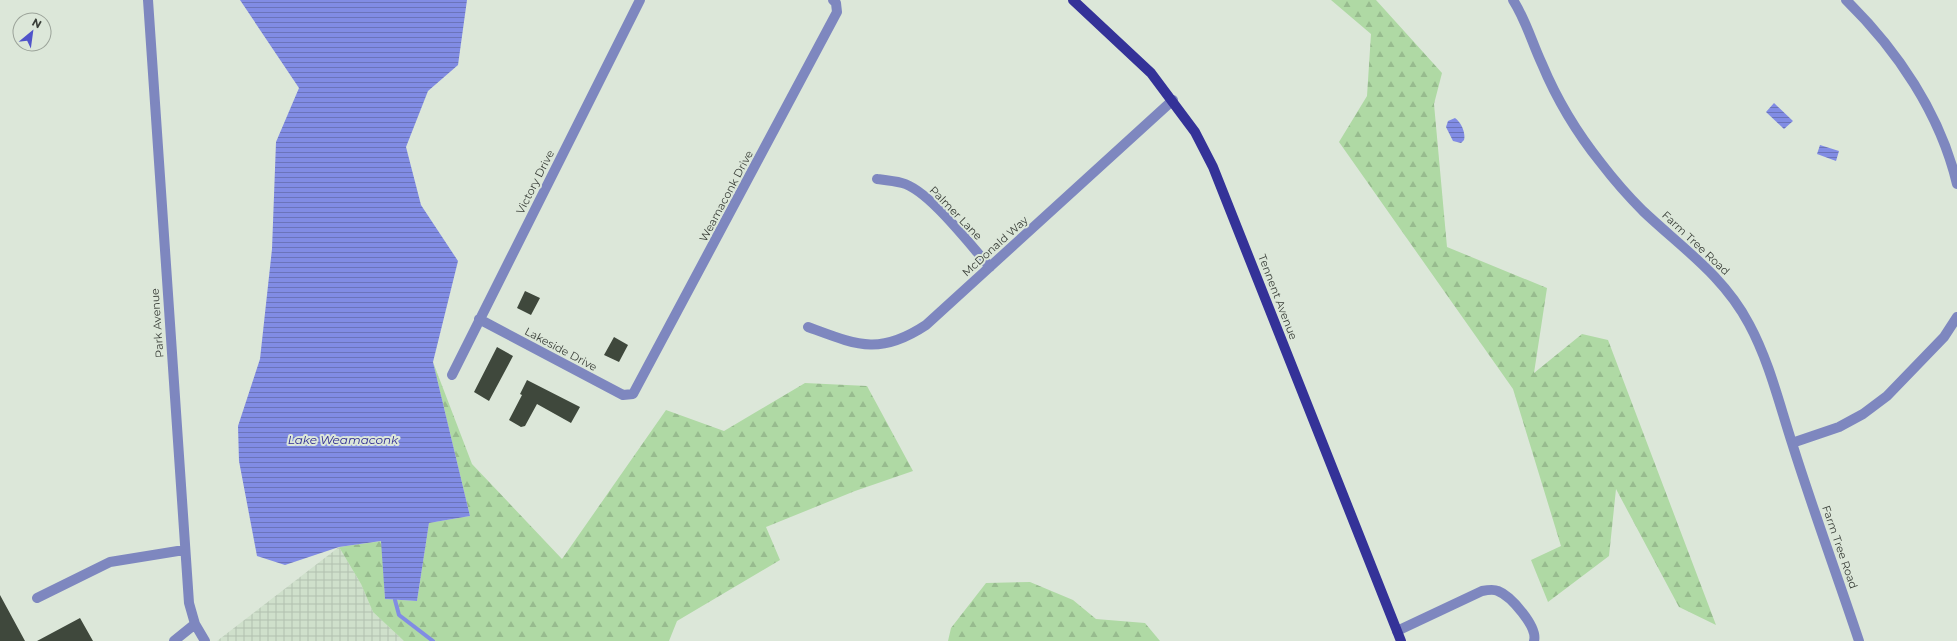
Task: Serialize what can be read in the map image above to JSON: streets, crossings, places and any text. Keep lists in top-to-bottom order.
{
  "streets": {
    "main road": ["Tennent Avenue"],
    "street": [
      "Victory Drive",
      "Weamaconk Drive",
      "Palmer Lane",
      "Farm Tree Road",
      "McDonald Way",
      "Park Avenue",
      "Lakeside Drive"
    ]
  },
  "crossings": [
    ["Victory Drive", "Lakeside Drive"],
    ["Weamaconk Drive", "Lakeside Drive"],
    ["Palmer Lane", "McDonald Way"],
    ["McDonald Way", "Tennent Avenue"]
  ],
  "water": ["Lake Weamaconk"],
  "north": "top right"
}
